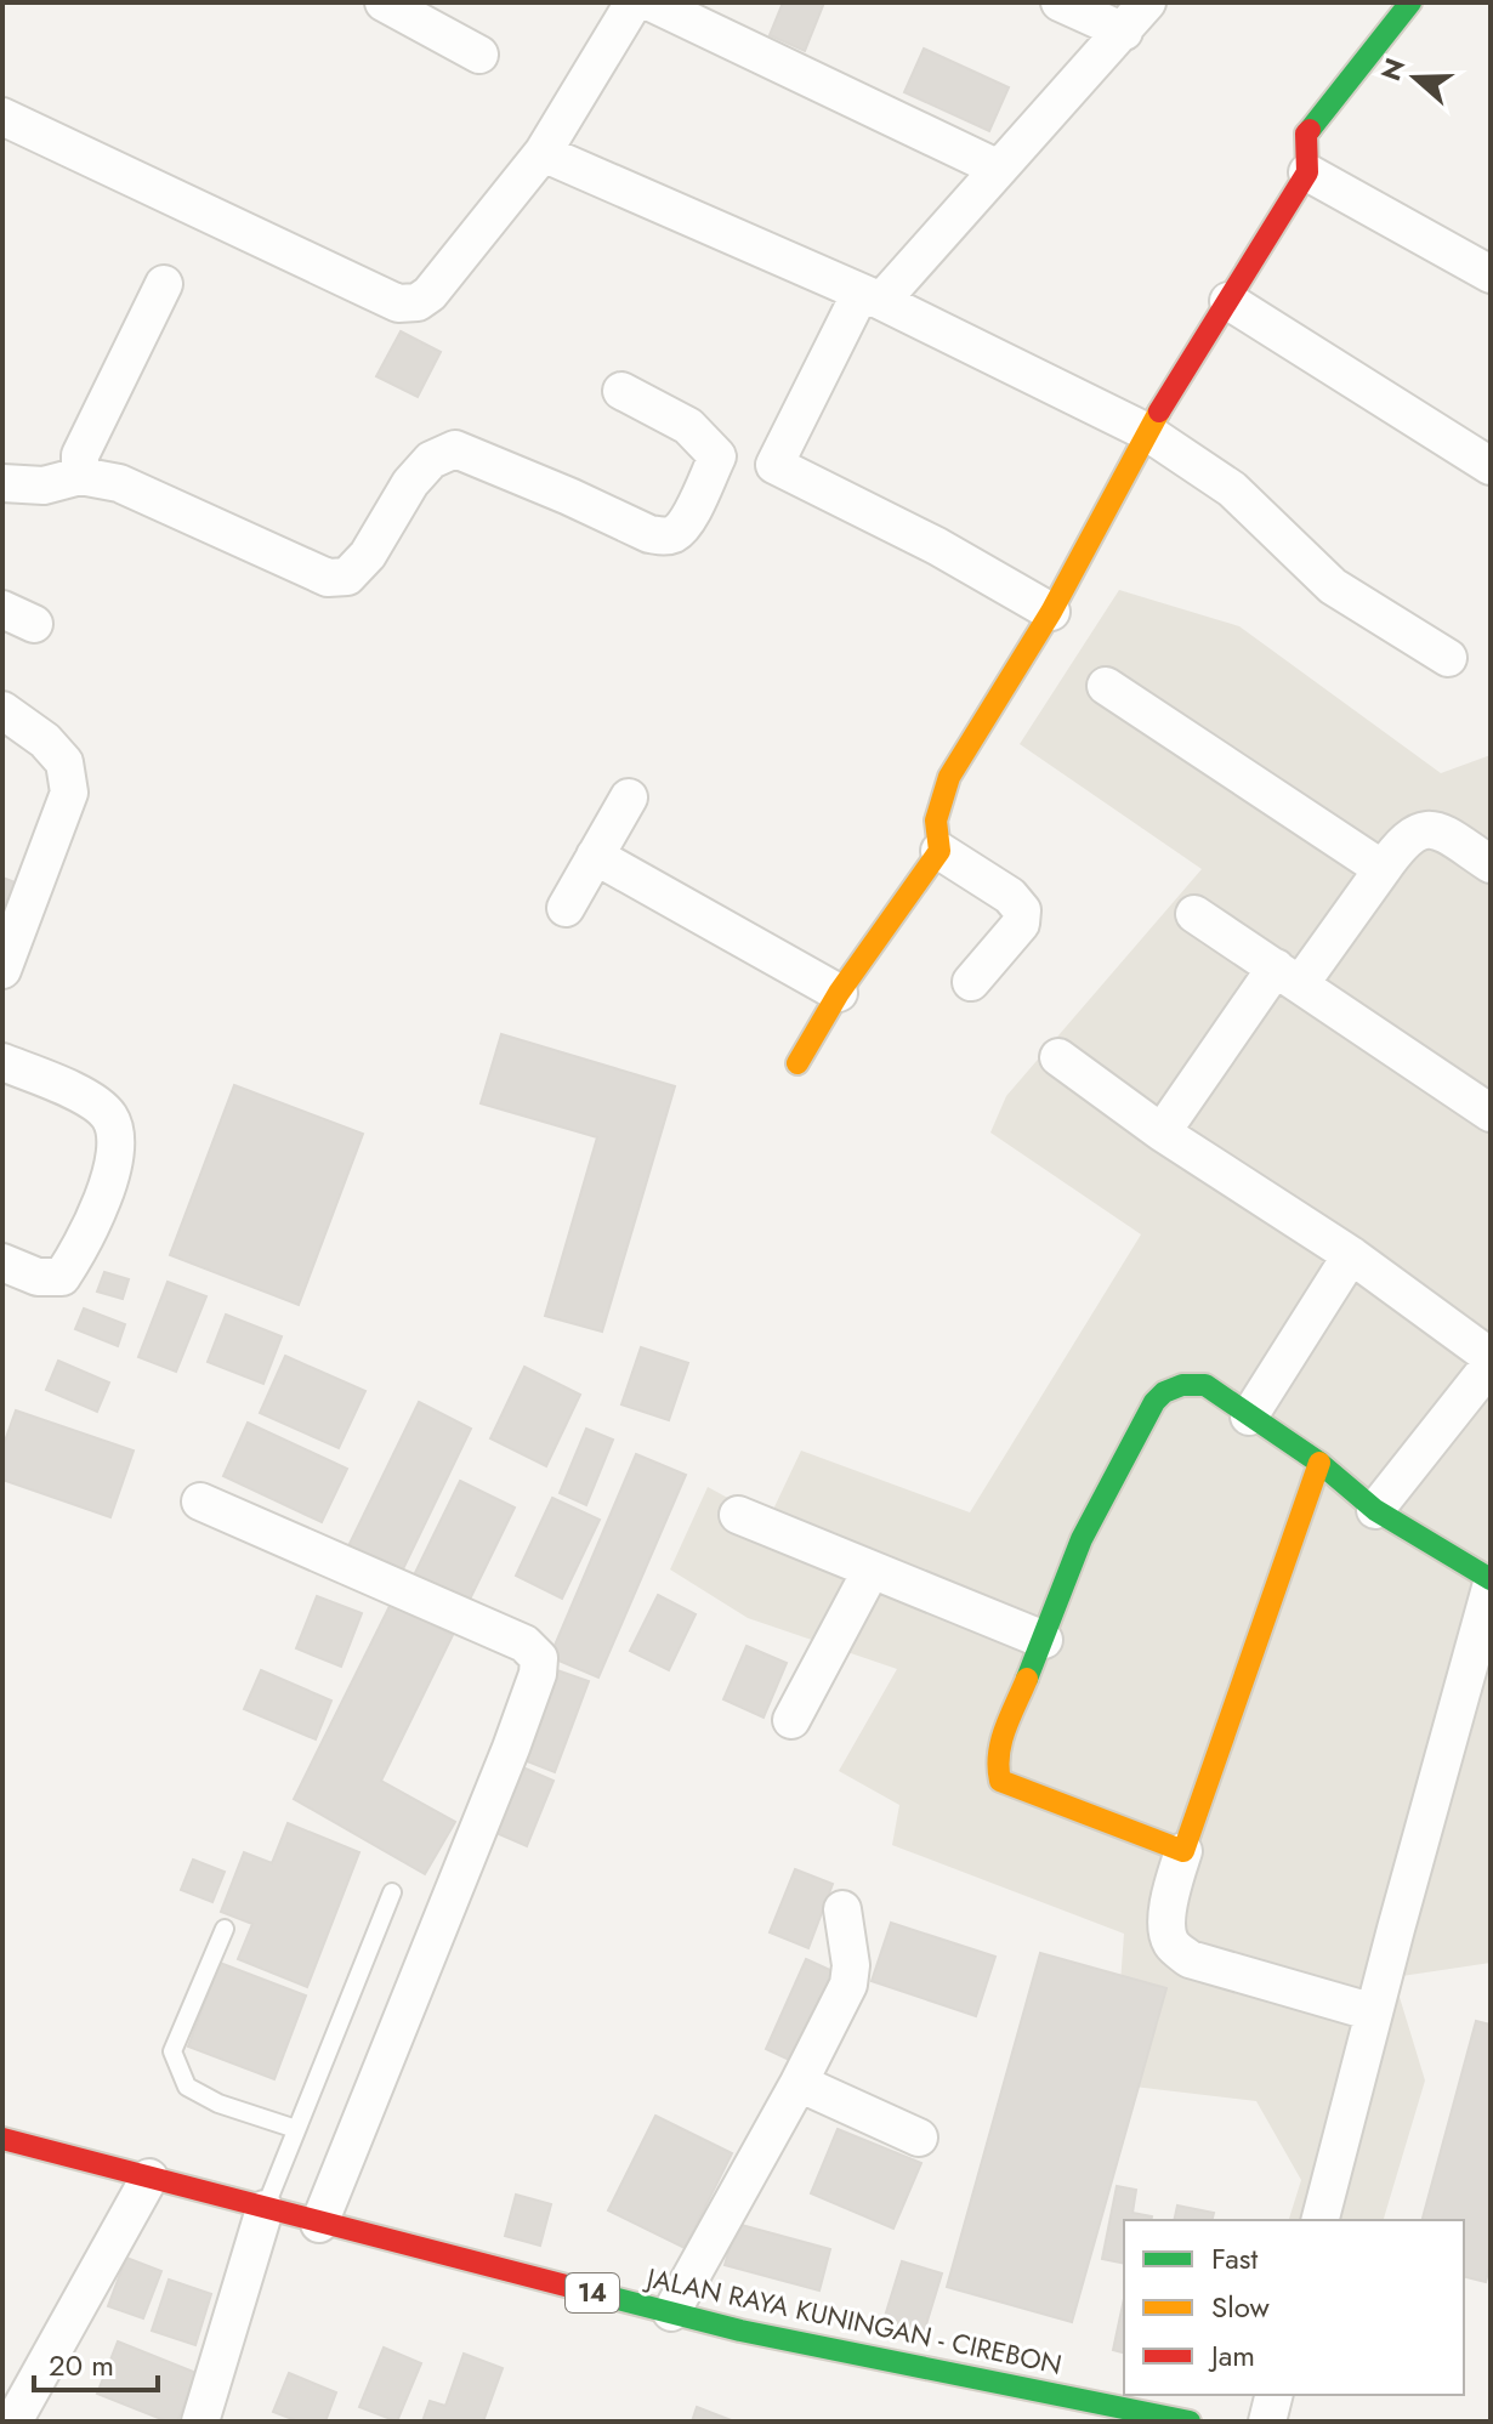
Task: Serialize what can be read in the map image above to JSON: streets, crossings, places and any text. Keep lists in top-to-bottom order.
{
  "streets": {
    "main road": ["14", "JALAN RAYA KUNINGAN - CIREBON"]
  },
  "legend": ["Fast", "Slow", "Jam"],
  "scale_bar": "20 m",
  "north": "left"
}
